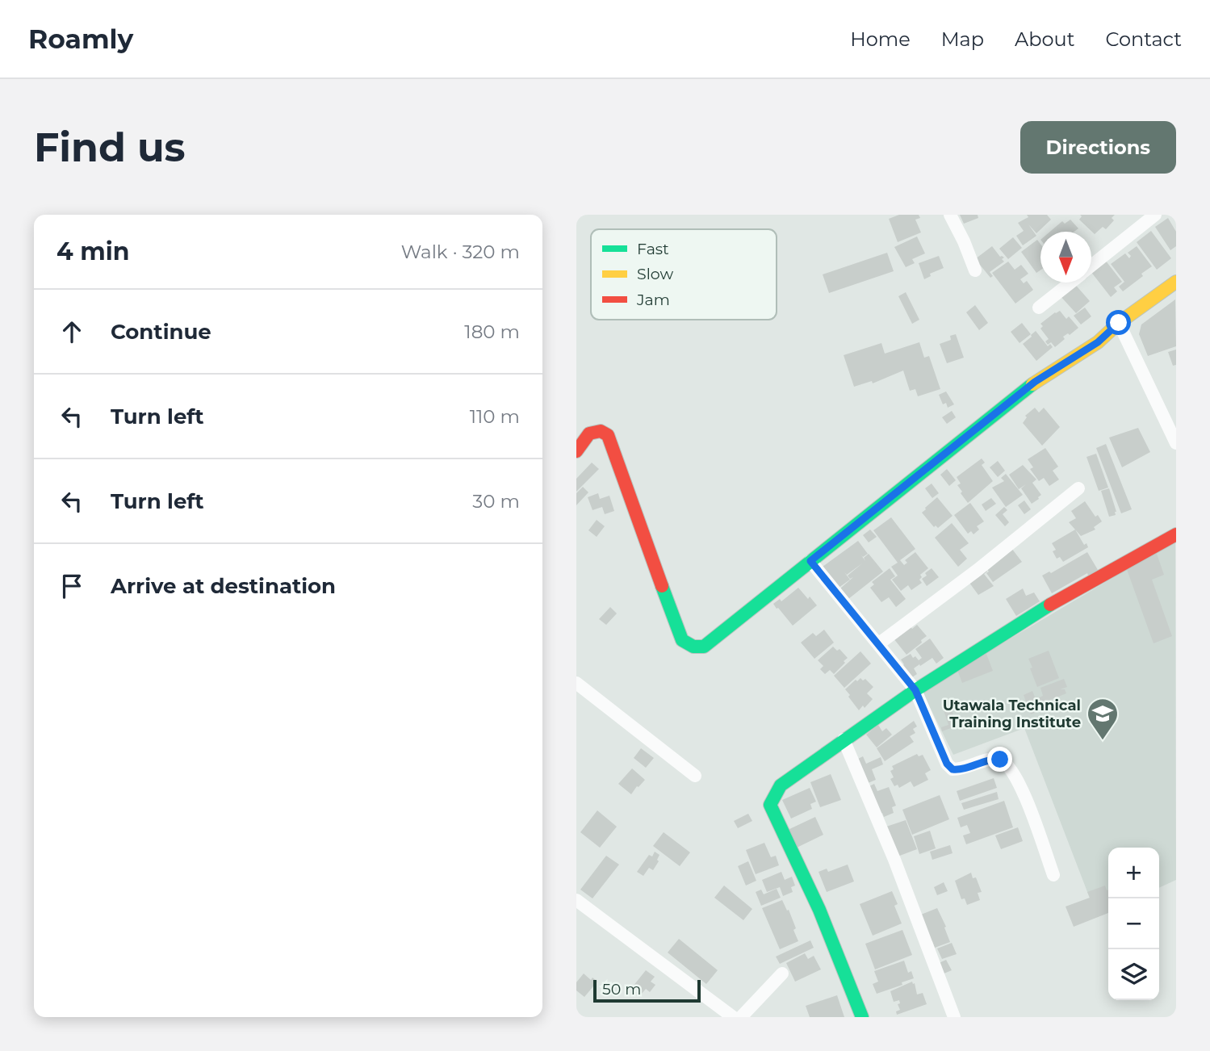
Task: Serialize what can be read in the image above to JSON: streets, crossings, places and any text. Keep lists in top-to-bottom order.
{
  "places": {
    "school or university": ["Utawala Technical Training Institute"]
  },
  "legend": ["Fast", "Slow", "Jam"],
  "scale_bar": "50 m",
  "north": "bottom",
  "page": {
    "header": "Roamly",
    "nav": [
      "Home",
      "Map",
      "About",
      "Contact"
    ],
    "buttons": "Directions",
    "title": "Find us",
    "heading": ["4 min", "Walk · 320 m"],
    "list": [
      ["Continue", "180 m"],
      ["Turn left", "110 m"],
      ["Turn left", "30 m"],
      "Arrive at destination"
    ],
    "map_buttons": ["+", "−"],
    "scale": "50 m"
  }
}
